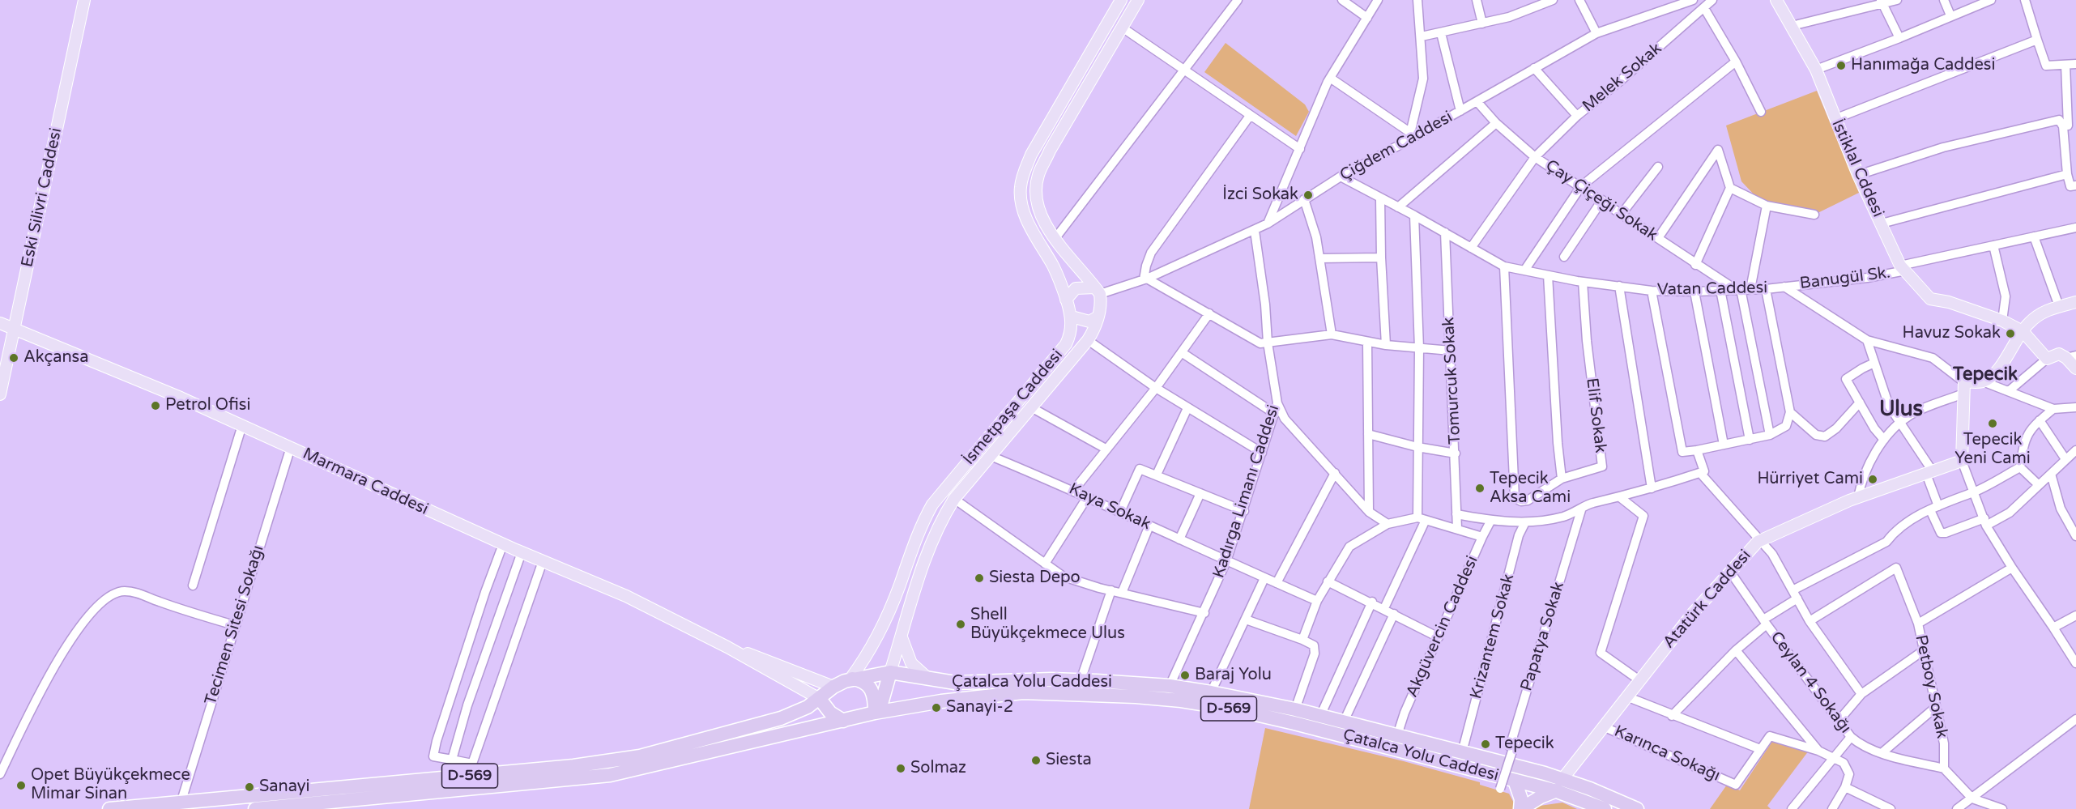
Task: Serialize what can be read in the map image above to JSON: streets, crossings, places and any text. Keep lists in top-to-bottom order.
{
  "streets": {
    "highway": ["Çatalca Yolu Caddesi", "D-569"],
    "main road": [
      "İstiklal Cddesi",
      "Eski Silivri Caddesi",
      "İsmetpaşa Caddesi",
      "Marmara Caddesi",
      "Atatürk Caddesi"
    ],
    "street": [
      "Melek Sokak",
      "Çiğdem Caddesi",
      "Çay Çiçeği Sokak",
      "Banugül Sk.",
      "Vatan Caddesi",
      "Tomurcuk Sokak",
      "Elif Sokak",
      "Kadırga Limanı Caddesi",
      "Kaya Sokak",
      "Tecimen Sitesi Sokağı",
      "Akgüvercin Caddesi",
      "Krizantem Sokak",
      "Papatya Sokak",
      "Ceylan 4 Sokağı",
      "Petboy Sokak",
      "Karınca Sokağı"
    ]
  },
  "crossings": [
    ["Melek Sokak", "Çay Çiçeği Sokak"],
    ["Melek Sokak", "Vatan Caddesi"],
    ["Çiğdem Caddesi", "Çay Çiçeği Sokak"],
    ["Çiğdem Caddesi", "Vatan Caddesi"],
    ["Çiğdem Caddesi", "İsmetpaşa Caddesi"],
    ["Çiğdem Caddesi", "Kadırga Limanı Caddesi"],
    ["İstiklal Cddesi", "Banugül Sk."],
    ["Eski Silivri Caddesi", "Marmara Caddesi"],
    ["Çay Çiçeği Sokak", "Vatan Caddesi"],
    ["Banugül Sk.", "Vatan Caddesi"],
    ["Vatan Caddesi", "Tomurcuk Sokak"],
    ["Vatan Caddesi", "Elif Sokak"],
    ["İsmetpaşa Caddesi", "Kaya Sokak"],
    ["İsmetpaşa Caddesi", "Çatalca Yolu Caddesi"],
    ["Marmara Caddesi", "Tecimen Sitesi Sokağı"],
    ["Kadırga Limanı Caddesi", "Kaya Sokak"],
    ["Kadırga Limanı Caddesi", "Çatalca Yolu Caddesi"],
    ["Atatürk Caddesi", "Çatalca Yolu Caddesi"],
    ["Atatürk Caddesi", "Ceylan 4 Sokağı"],
    ["Atatürk Caddesi", "Karınca Sokağı"],
    ["Tecimen Sitesi Sokağı", "Çatalca Yolu Caddesi"],
    ["Akgüvercin Caddesi", "Çatalca Yolu Caddesi"],
    ["Krizantem Sokak", "Çatalca Yolu Caddesi"],
    ["Papatya Sokak", "Çatalca Yolu Caddesi"],
    ["Ceylan 4 Sokağı", "Petboy Sokak"]
  ],
  "districts": ["Tepecik", "Ulus"],
  "places": [
    "Hanımağa Caddesi",
    "İzci Sokak",
    "Havuz Sokak",
    "Akçansa",
    "Petrol Ofisi",
    "Tepecik Yeni Cami",
    "Hürriyet Cami",
    "Tepecik Aksa Cami",
    "Siesta Depo",
    "Shell Büyükçekmece Ulus",
    "Baraj Yolu",
    "Sanayi-2",
    "Tepecik",
    "Siesta",
    "Solmaz",
    "Opet Büyükçekmece Mimar Sinan",
    "Sanayi"
  ]
}
